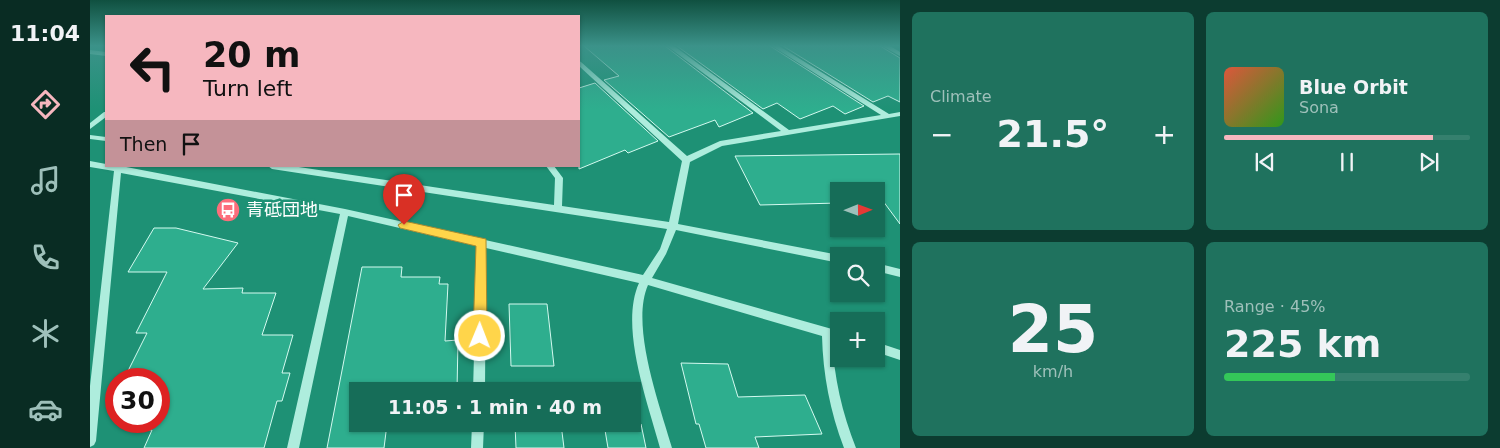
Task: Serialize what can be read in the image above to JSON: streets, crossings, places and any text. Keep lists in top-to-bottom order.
{
  "places": {
    "bus stop": ["青砥団地"]
  },
  "north": "right",
  "page": {
    "tabs": "11:04",
    "tile": [
      "Climate",
      ["25", "km/h"],
      ["Range · 45%", "225 km"]
    ],
    "turn": ["20 m", "Turn left"],
    "song": ["Blue Orbit", "Sona"],
    "heat": ["−", "21.5°", "+"],
    "then": "Then",
    "map_buttons": "+",
    "limit": "30",
    "trip": "11:05 · 1 min · 40 m"
  }
}
